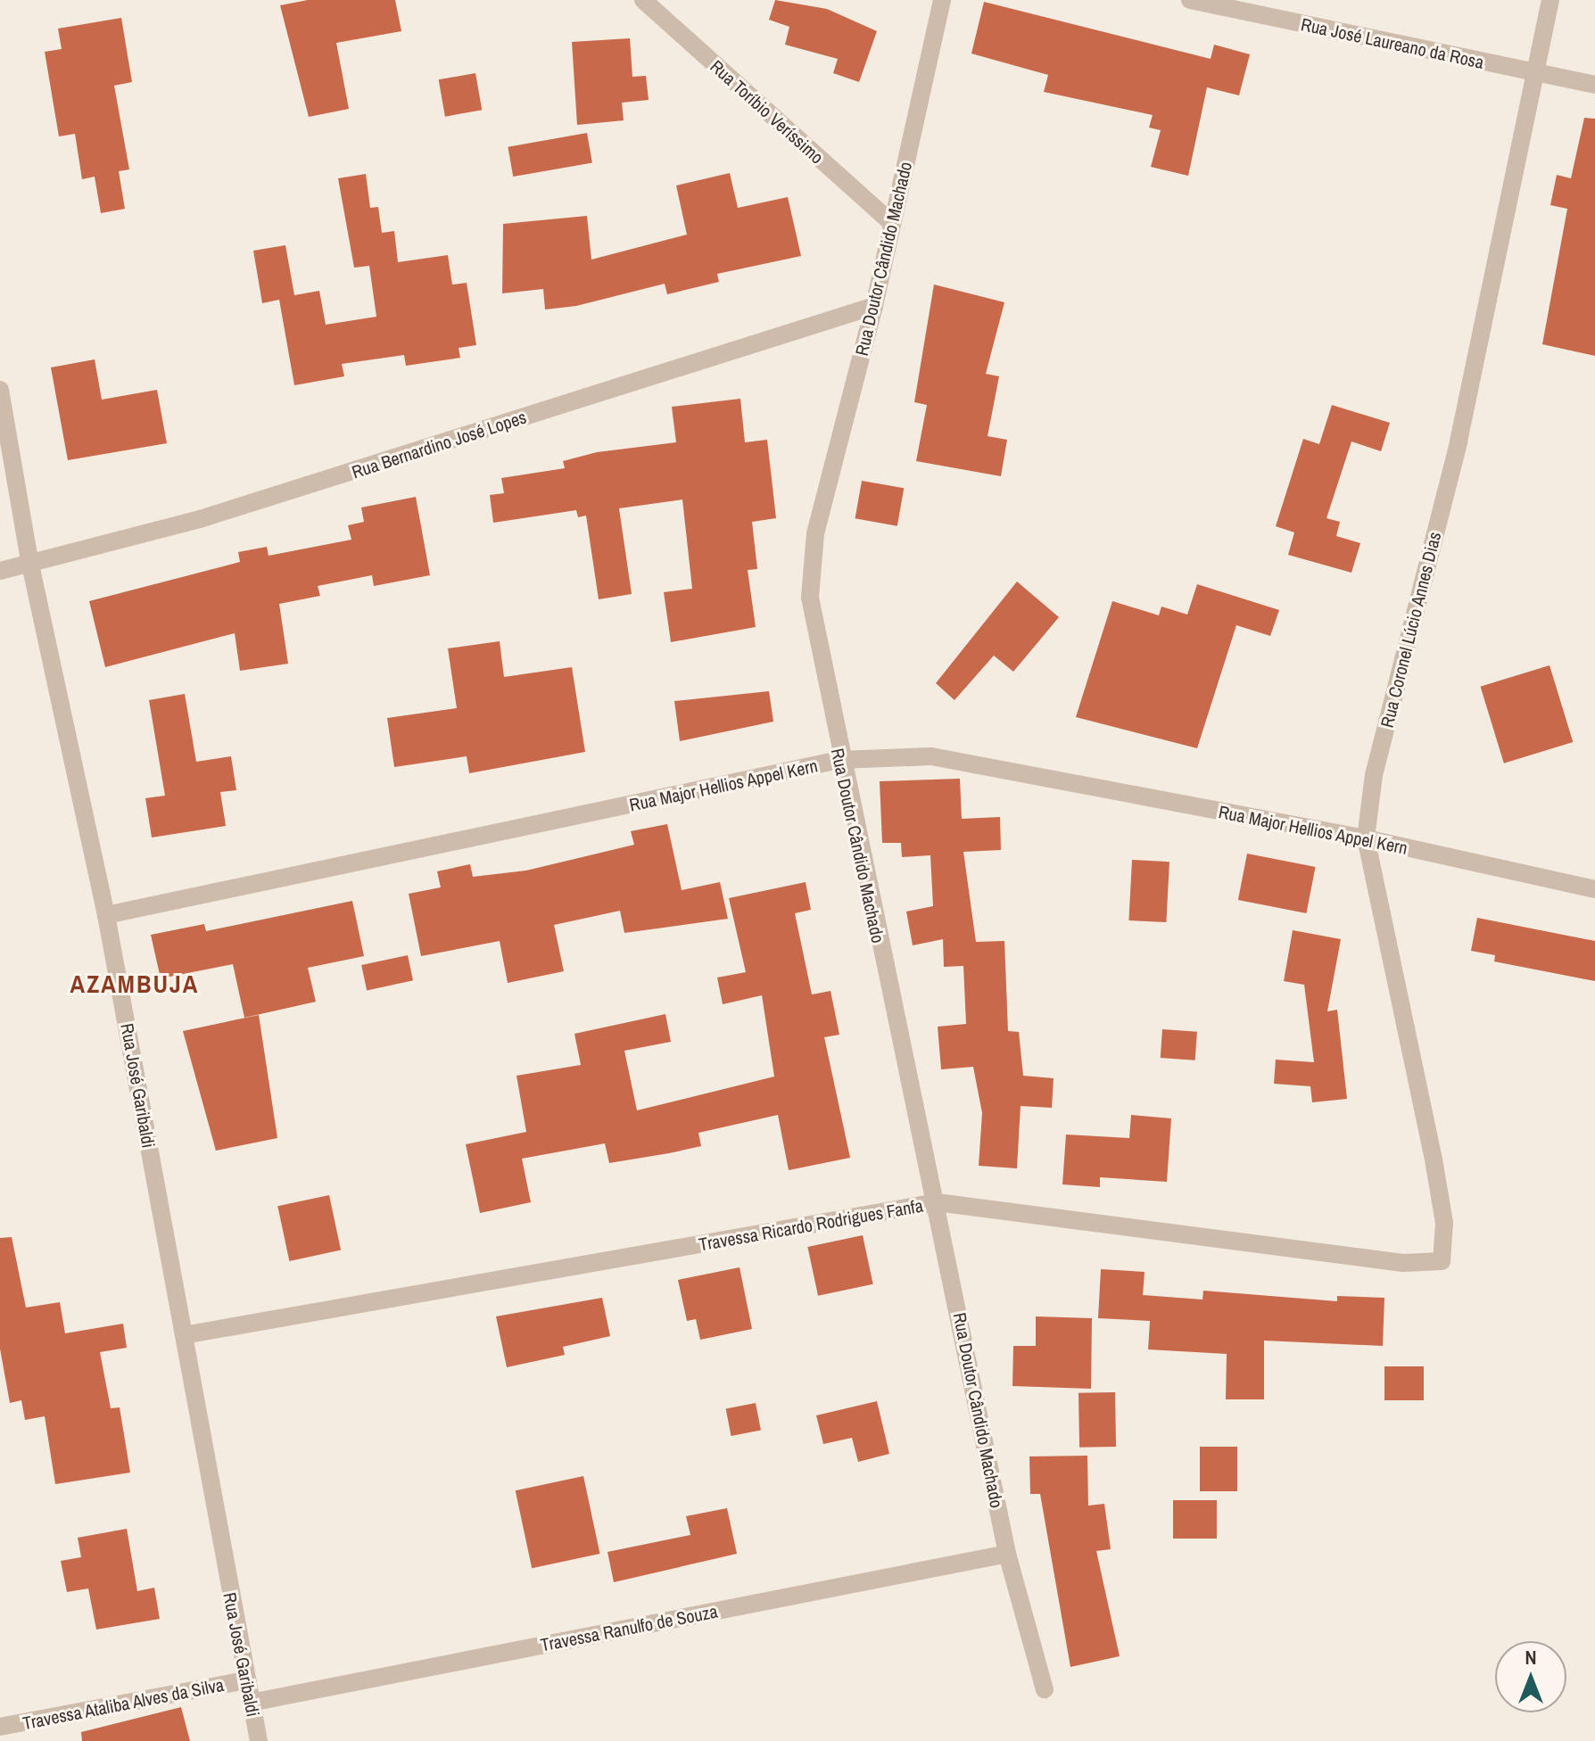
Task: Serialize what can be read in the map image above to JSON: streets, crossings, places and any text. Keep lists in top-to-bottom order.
{
  "streets": {
    "street": [
      "Rua José Laureano da Rosa",
      "Rua Toríbio Veríssimo",
      "Rua Doutor Cândido Machado",
      "Rua Bernardino José Lopes",
      "Rua Coronel Lúcio Annes Dias",
      "Rua Major Hellios Appel Kern",
      "Rua José Garibaldi",
      "Travessa Ricardo Rodrigues Fanfa",
      "Travessa Ranulfo de Souza",
      "Travessa Ataliba Alves da Silva"
    ]
  },
  "crossings": [
    ["Rua José Laureano da Rosa", "Rua Coronel Lúcio Annes Dias"],
    ["Rua Toríbio Veríssimo", "Rua Doutor Cândido Machado"],
    ["Rua Doutor Cândido Machado", "Rua Bernardino José Lopes"],
    ["Rua Doutor Cândido Machado", "Rua Major Hellios Appel Kern"],
    ["Rua Doutor Cândido Machado", "Travessa Ricardo Rodrigues Fanfa"],
    ["Rua Doutor Cândido Machado", "Travessa Ranulfo de Souza"],
    ["Rua Bernardino José Lopes", "Rua José Garibaldi"],
    ["Rua Coronel Lúcio Annes Dias", "Rua Major Hellios Appel Kern"],
    ["Rua Coronel Lúcio Annes Dias", "Travessa Ricardo Rodrigues Fanfa"],
    ["Rua Major Hellios Appel Kern", "Rua José Garibaldi"],
    ["Rua José Garibaldi", "Travessa Ricardo Rodrigues Fanfa"],
    ["Rua José Garibaldi", "Travessa Ranulfo de Souza"],
    ["Rua José Garibaldi", "Travessa Ataliba Alves da Silva"]
  ],
  "districts": ["AZAMBUJA"],
  "north": "top"
}
